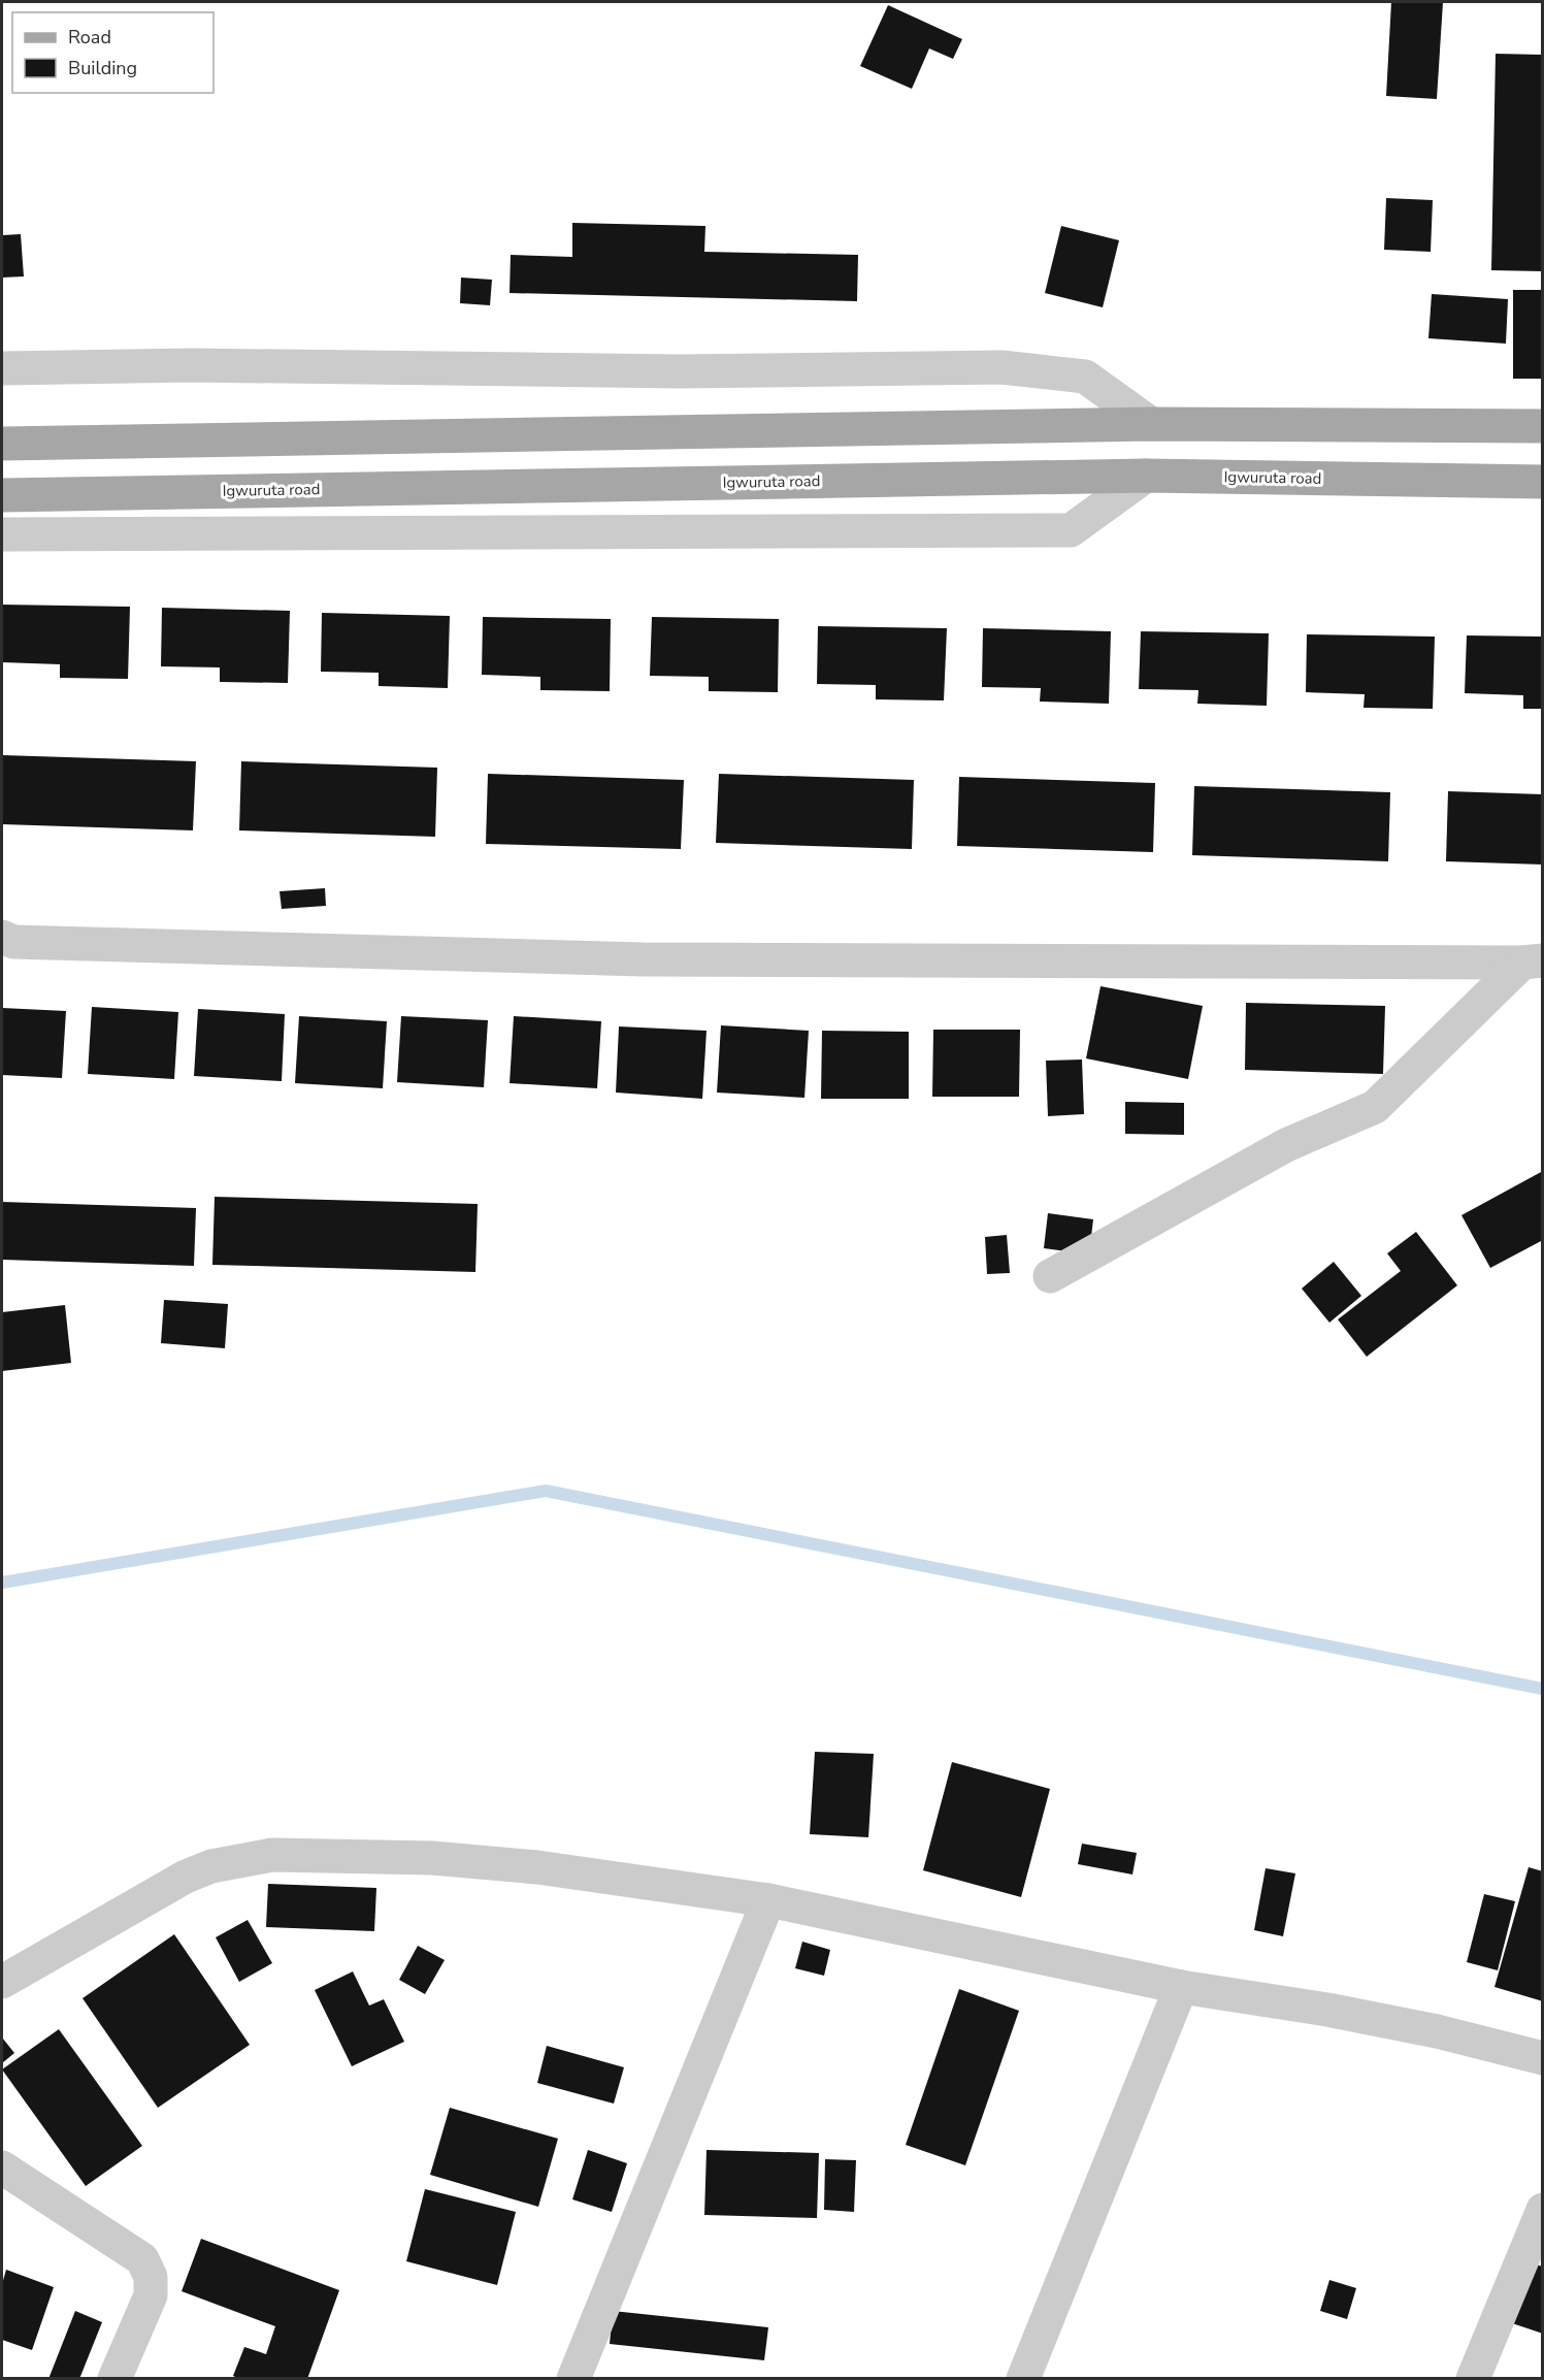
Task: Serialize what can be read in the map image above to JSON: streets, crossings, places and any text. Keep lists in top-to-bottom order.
{
  "streets": {
    "main road": ["Igwuruta road"]
  },
  "legend": ["Road", "Building"]
}
